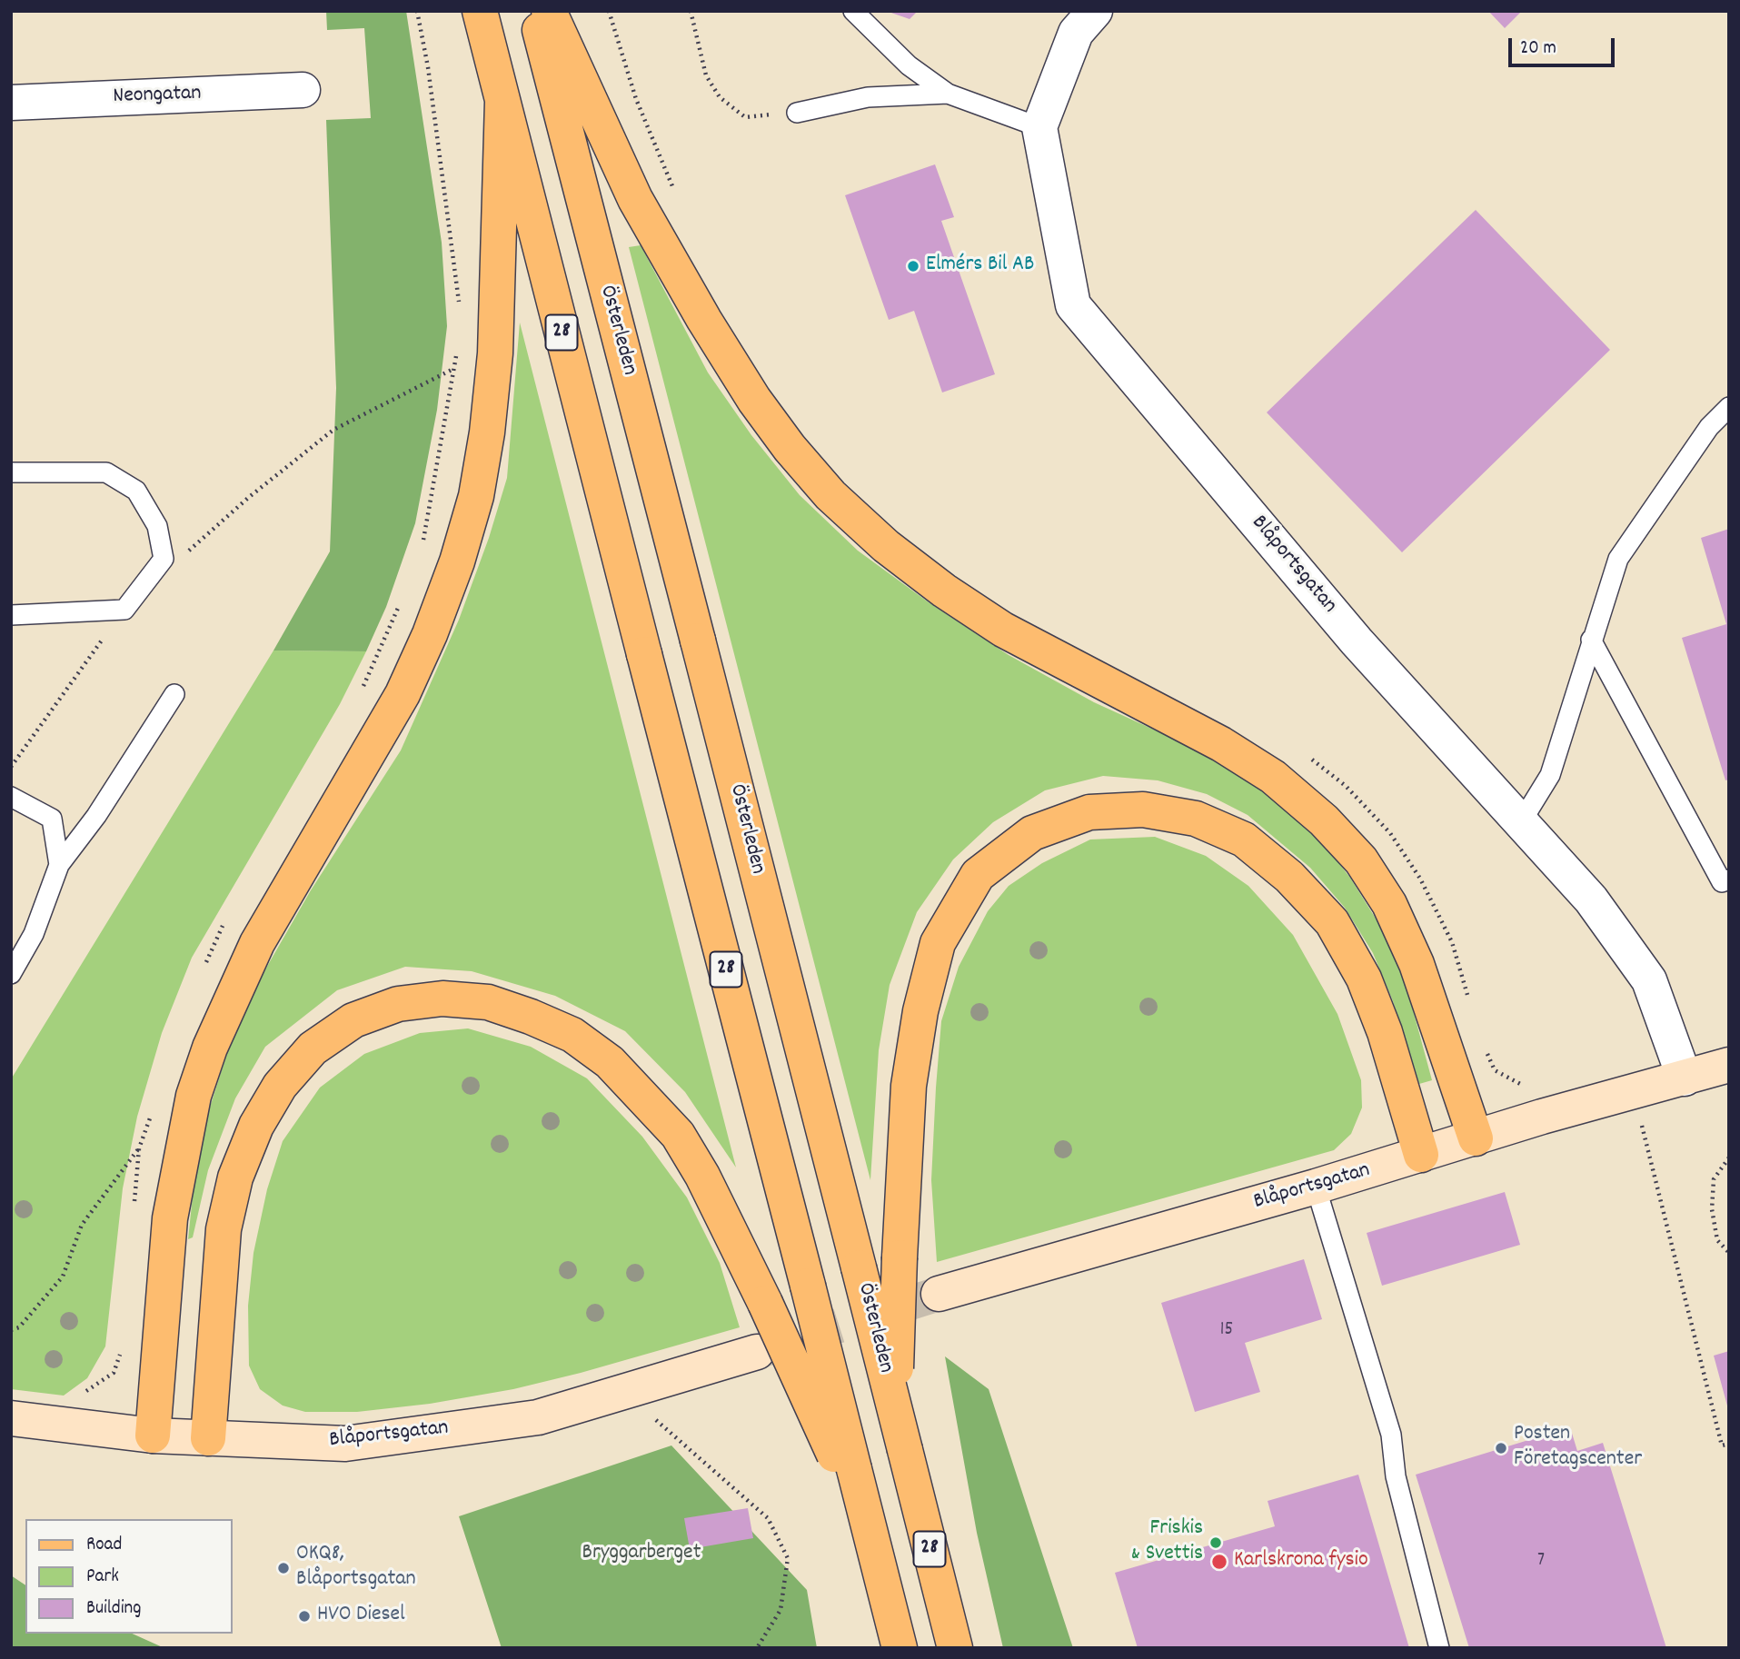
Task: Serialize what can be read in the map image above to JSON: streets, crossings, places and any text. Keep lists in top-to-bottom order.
{
  "streets": {
    "main road": ["Österleden", "28"],
    "street": ["Neongatan", "Blåportsgatan"]
  },
  "parks": ["Bryggarberget"],
  "places": [
    "Elmérs Bil AB",
    "Posten Företagscenter",
    "Friskis & Svettis",
    "Karlskrona fysio",
    "OKQ8, Blåportsgatan",
    "HVO Diesel"
  ],
  "house_numbers": ["15", "7"],
  "legend": ["Road", "Park", "Building"],
  "scale_bar": "20 m"
}
